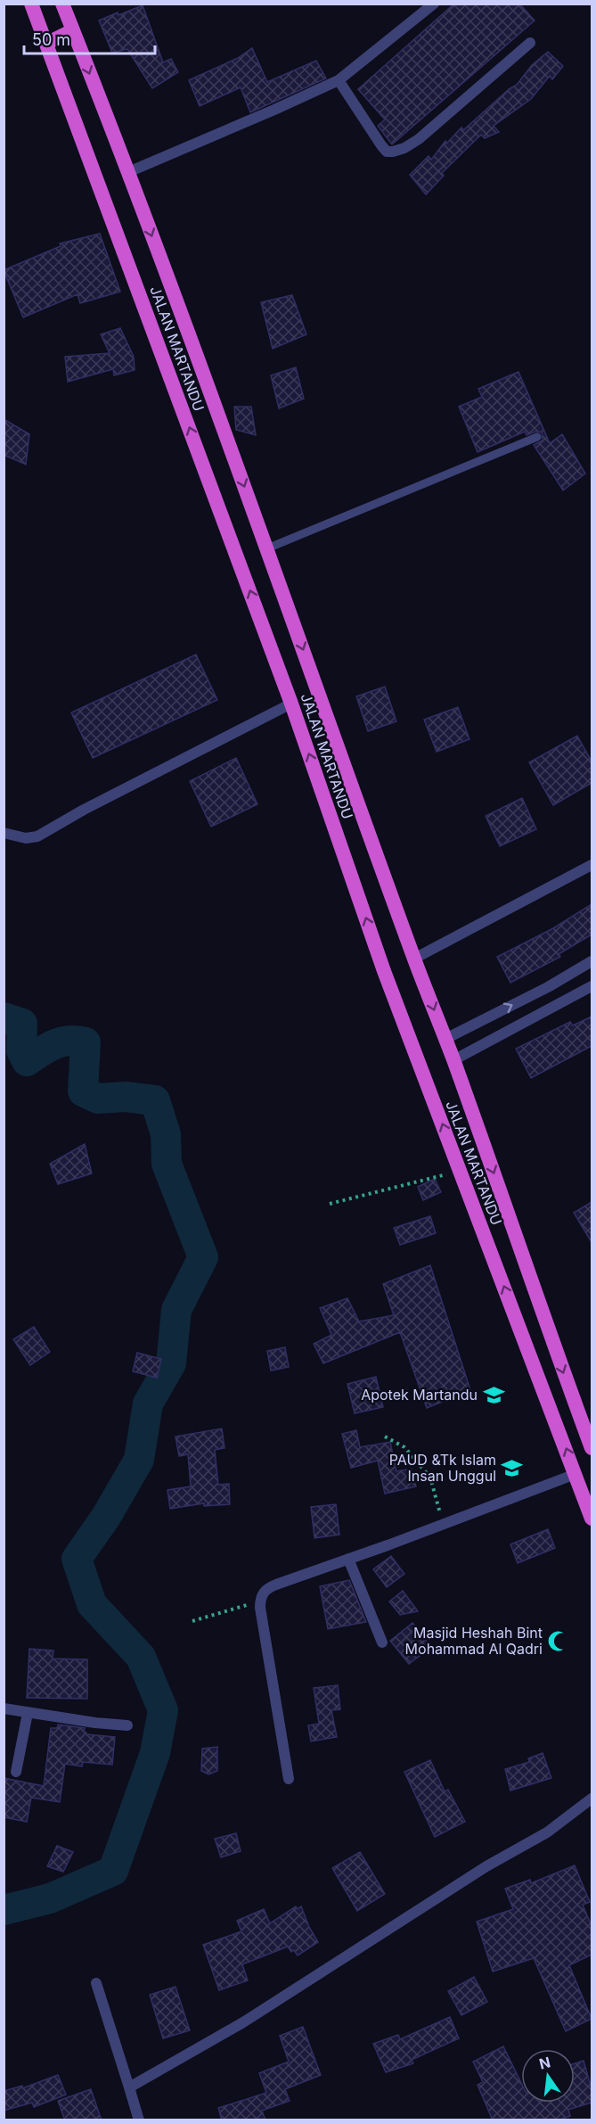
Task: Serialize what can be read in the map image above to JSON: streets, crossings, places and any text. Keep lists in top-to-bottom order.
{
  "streets": {
    "highway": ["JALAN MARTANDU"]
  },
  "places": {
    "school or university": ["Apotek Martandu", "PAUD &Tk Islam Insan Unggul"],
    "mosque": ["Masjid Heshah Bint Mohammad Al Qadri"]
  },
  "scale_bar": "50 m",
  "north": "top"
}
